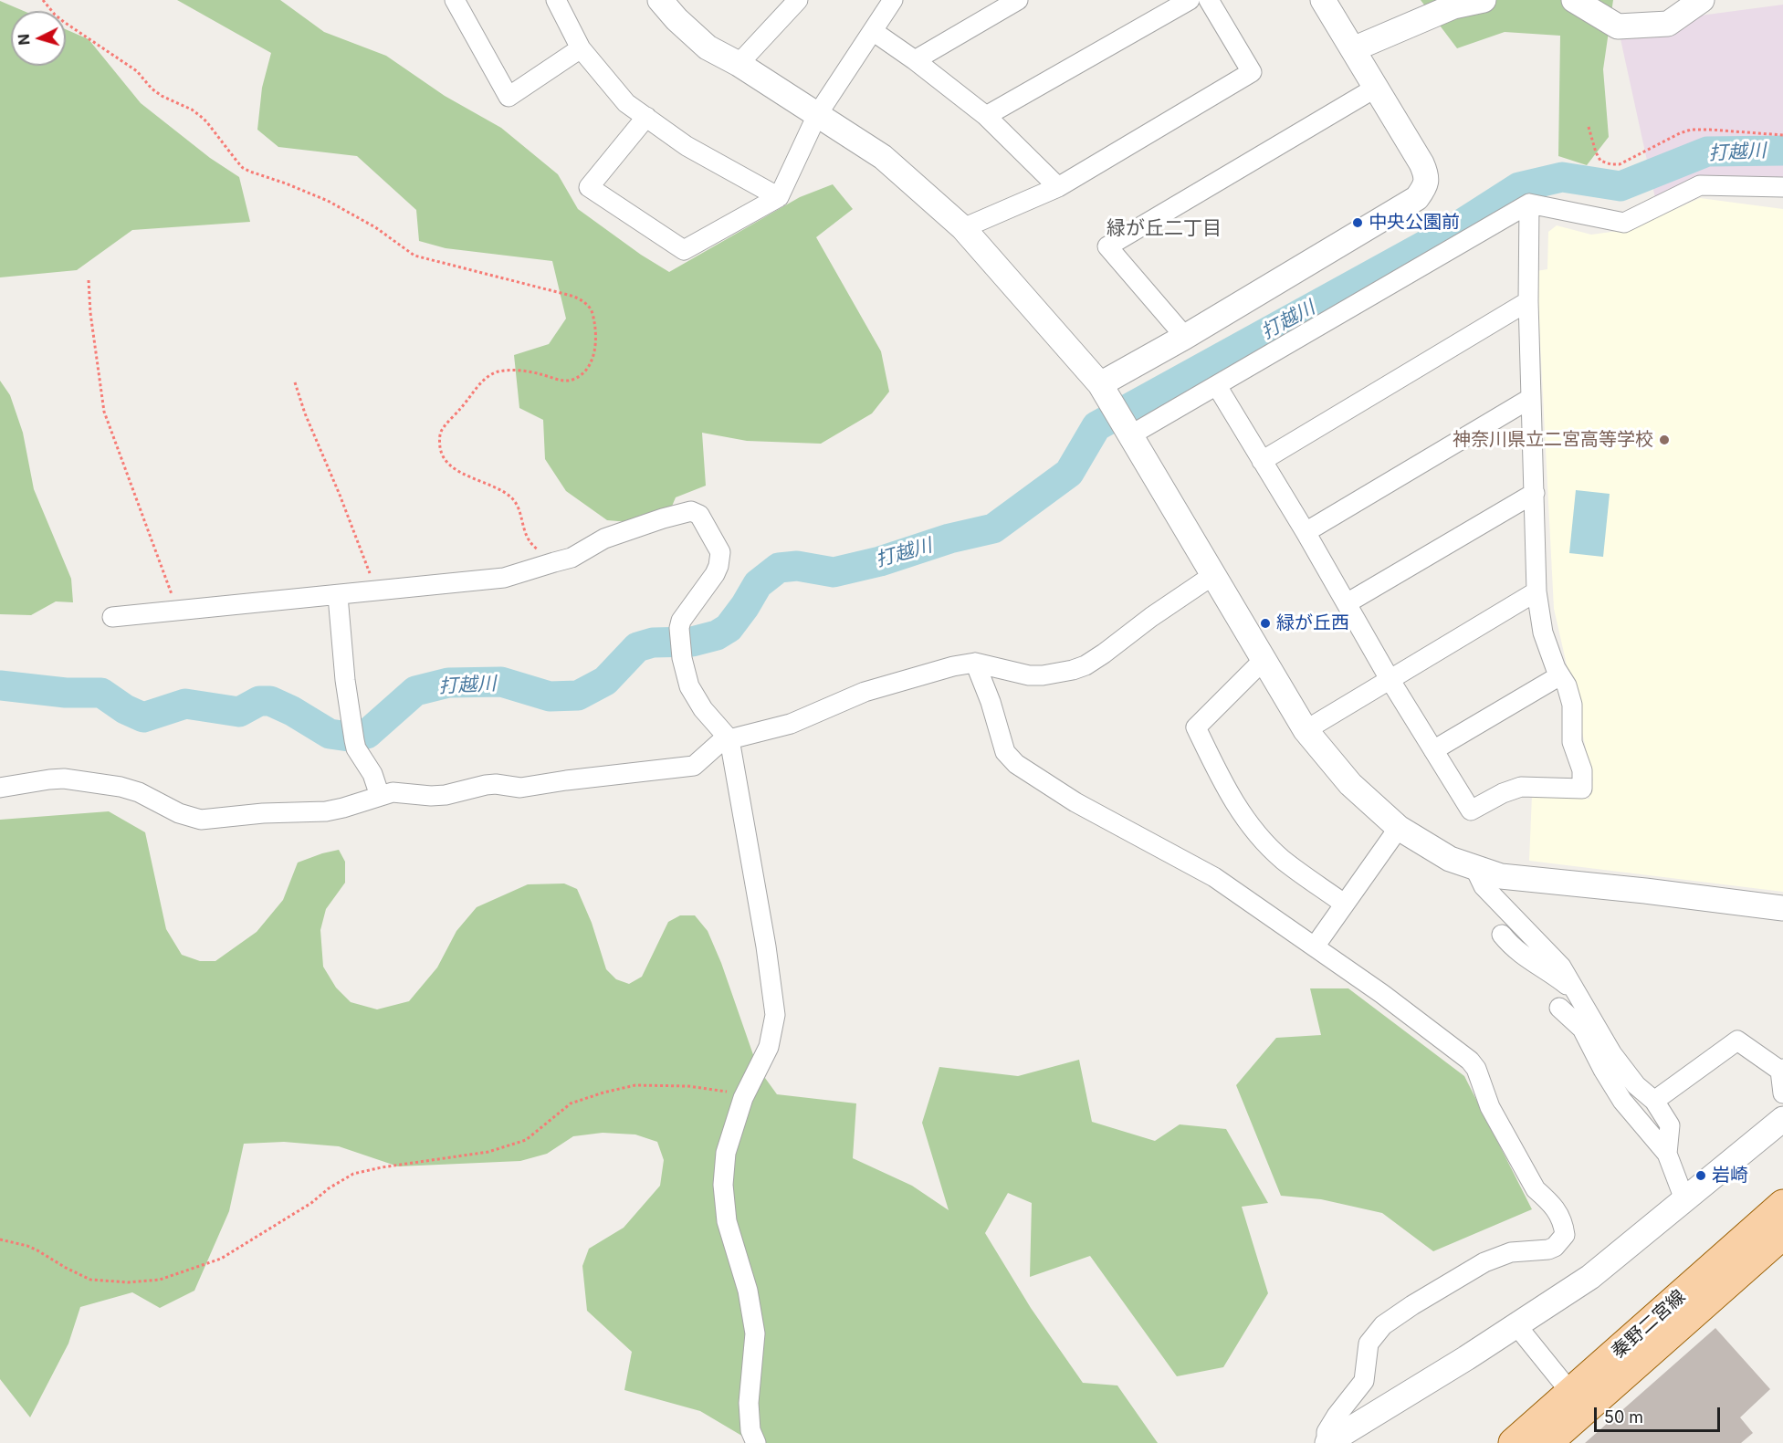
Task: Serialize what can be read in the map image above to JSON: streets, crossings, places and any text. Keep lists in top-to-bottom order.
{
  "streets": {
    "main road": ["秦野二宮線"]
  },
  "districts": ["緑が丘二丁目"],
  "water": ["打越川"],
  "places": [
    "中央公園前",
    "神奈川県立二宮高等学校",
    "緑が丘西",
    "岩崎"
  ],
  "scale_bar": "50 m",
  "north": "left"
}
